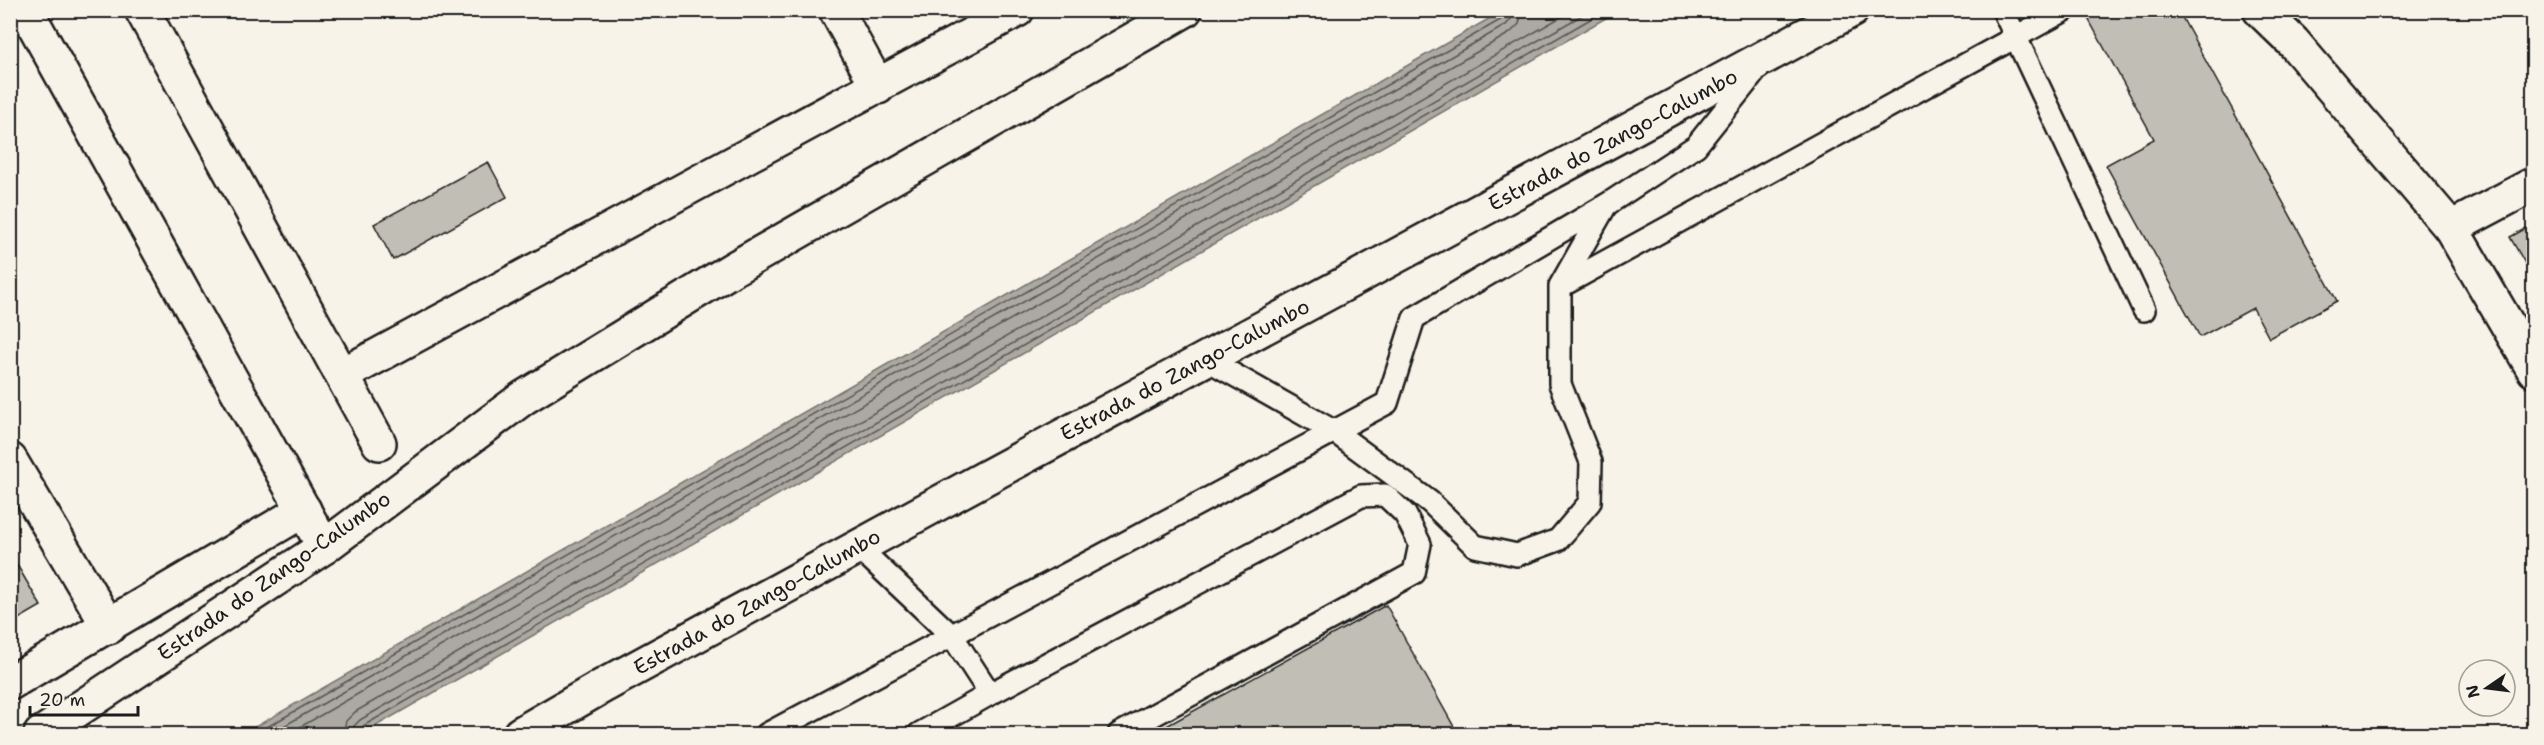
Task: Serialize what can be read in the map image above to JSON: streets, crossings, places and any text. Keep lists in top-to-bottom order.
{
  "streets": {
    "street": ["Estrada do Zango-Calumbo"]
  },
  "scale_bar": "20 m",
  "north": "left"
}
